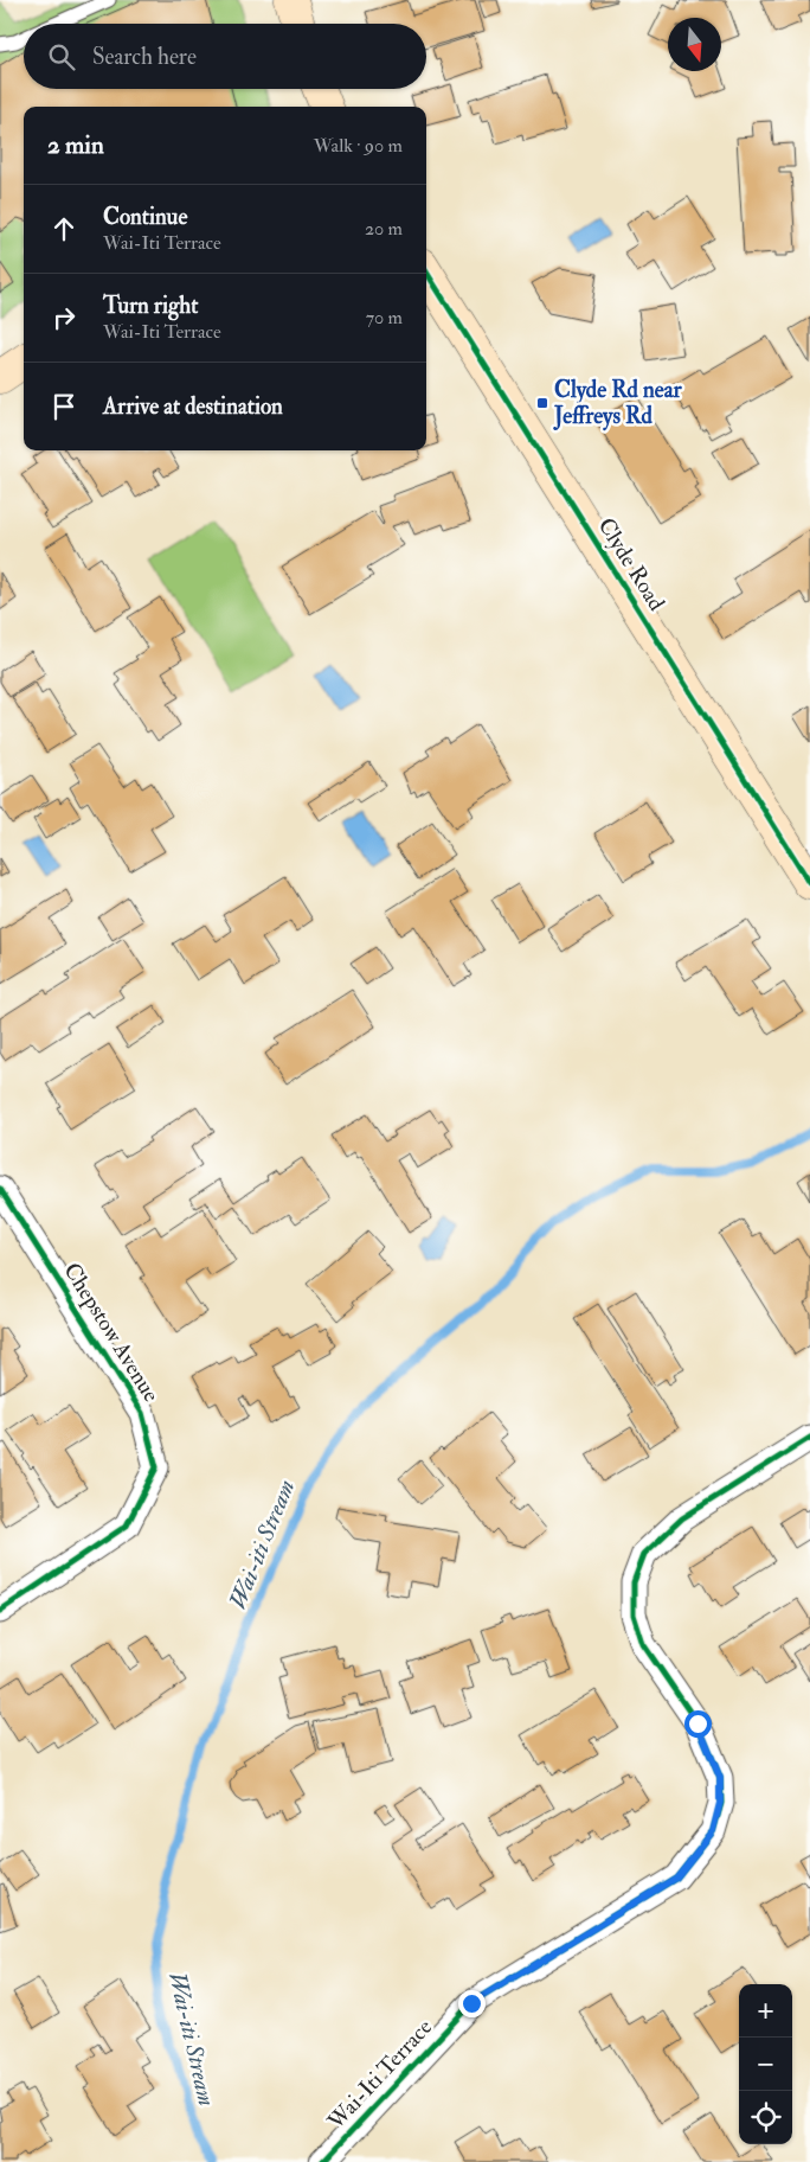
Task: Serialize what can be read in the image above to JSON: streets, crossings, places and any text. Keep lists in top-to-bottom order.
{
  "streets": {
    "street": ["Clyde Road", "Chepstow Avenue", "Wai-Iti Terrace"]
  },
  "water": ["Wai-iti Stream"],
  "places": {
    "transit": ["Clyde Rd near Jeffreys Rd"]
  },
  "north": "bottom",
  "page": {
    "search": "Search here",
    "heading": ["2 min", "Walk · 90 m"],
    "list": [
      ["Continue", "Wai-Iti Terrace", "20 m"],
      ["Turn right", "Wai-Iti Terrace", "70 m"],
      "Arrive at destination"
    ],
    "map_buttons": ["+", "−"]
  }
}
